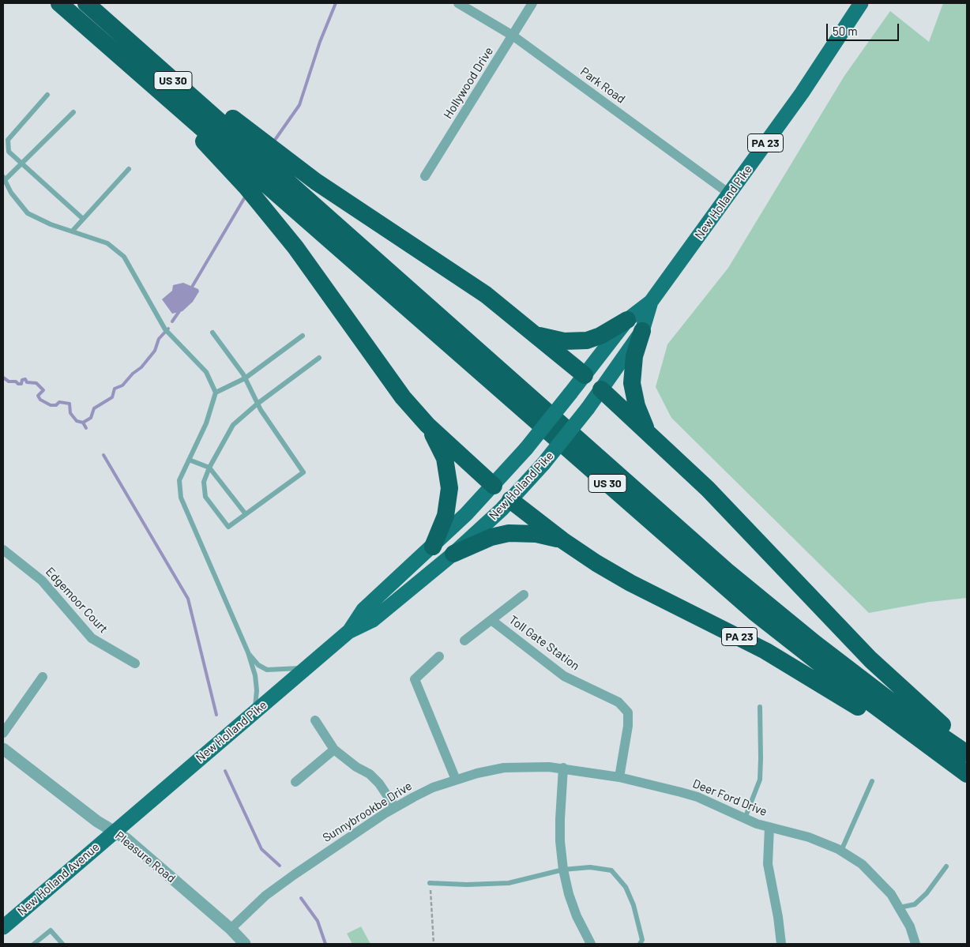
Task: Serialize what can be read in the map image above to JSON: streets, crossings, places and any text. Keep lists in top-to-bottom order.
{
  "streets": {
    "highway": ["US 30", "PA 23"],
    "main road": ["New Holland Pike", "New Holland Avenue"],
    "street": [
      "Hollywood Drive",
      "Park Road",
      "Edgemoor Court",
      "Toll Gate Station",
      "Deer Ford Drive",
      "Sunnybrookbe Drive",
      "Pleasure Road"
    ]
  },
  "crossings": [
    ["Hollywood Drive", "Park Road"],
    ["Park Road", "New Holland Pike"],
    ["PA 23", "New Holland Pike"],
    ["New Holland Pike", "Pleasure Road"],
    ["New Holland Pike", "New Holland Avenue"],
    ["Toll Gate Station", "Sunnybrookbe Drive"],
    ["Deer Ford Drive", "Sunnybrookbe Drive"],
    ["Sunnybrookbe Drive", "Pleasure Road"],
    ["Pleasure Road", "New Holland Avenue"]
  ],
  "scale_bar": "50 m"
}
